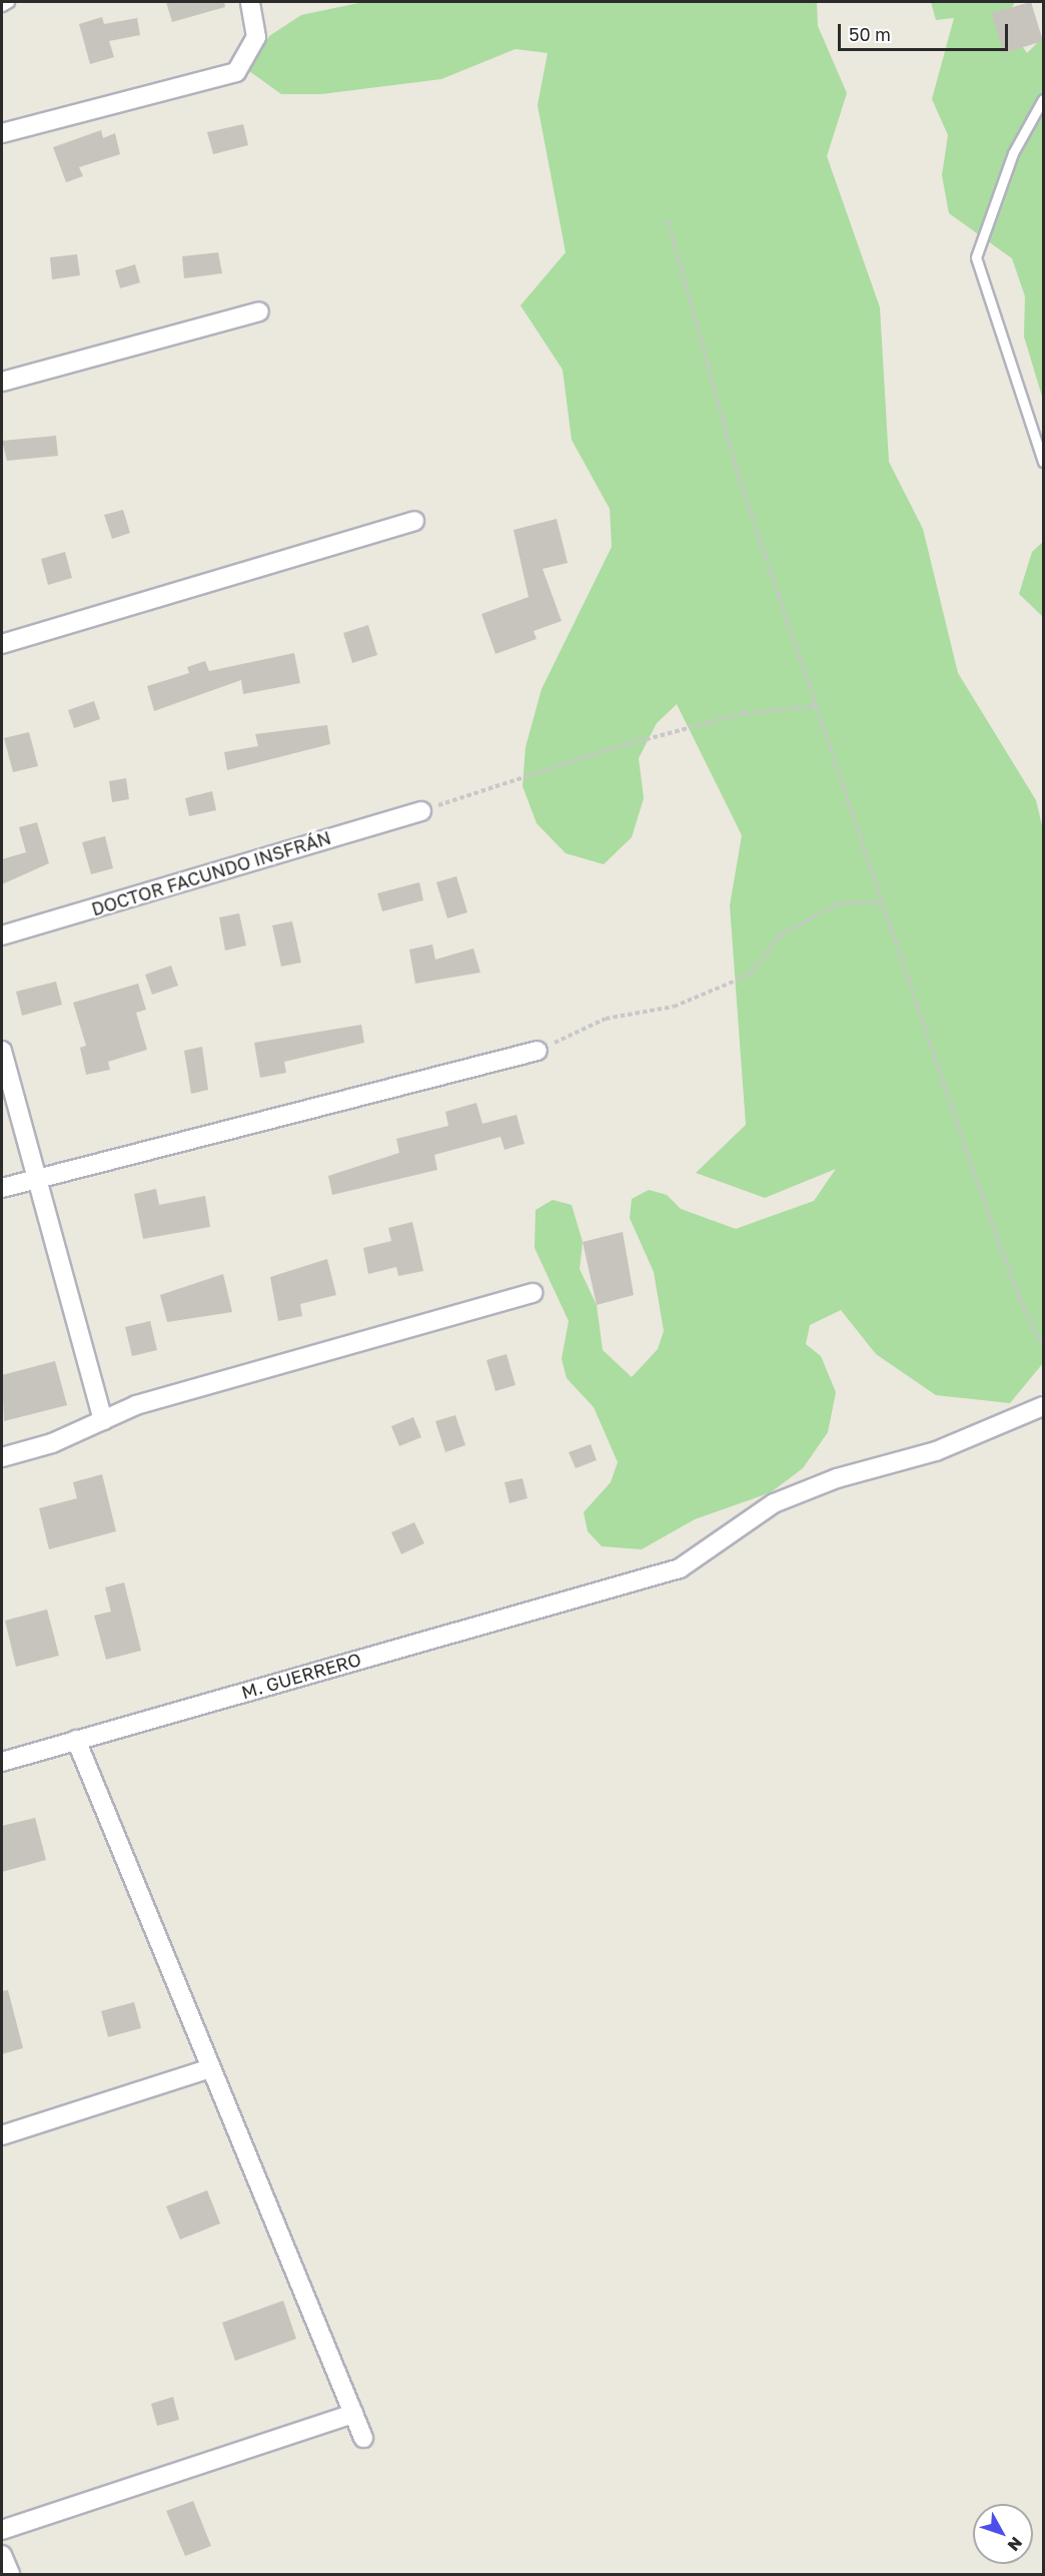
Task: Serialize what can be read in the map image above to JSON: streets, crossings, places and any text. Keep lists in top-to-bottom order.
{
  "streets": {
    "street": ["DOCTOR FACUNDO INSFRÁN", "M. GUERRERO"]
  },
  "scale_bar": "50 m",
  "north": "bottom right"
}
